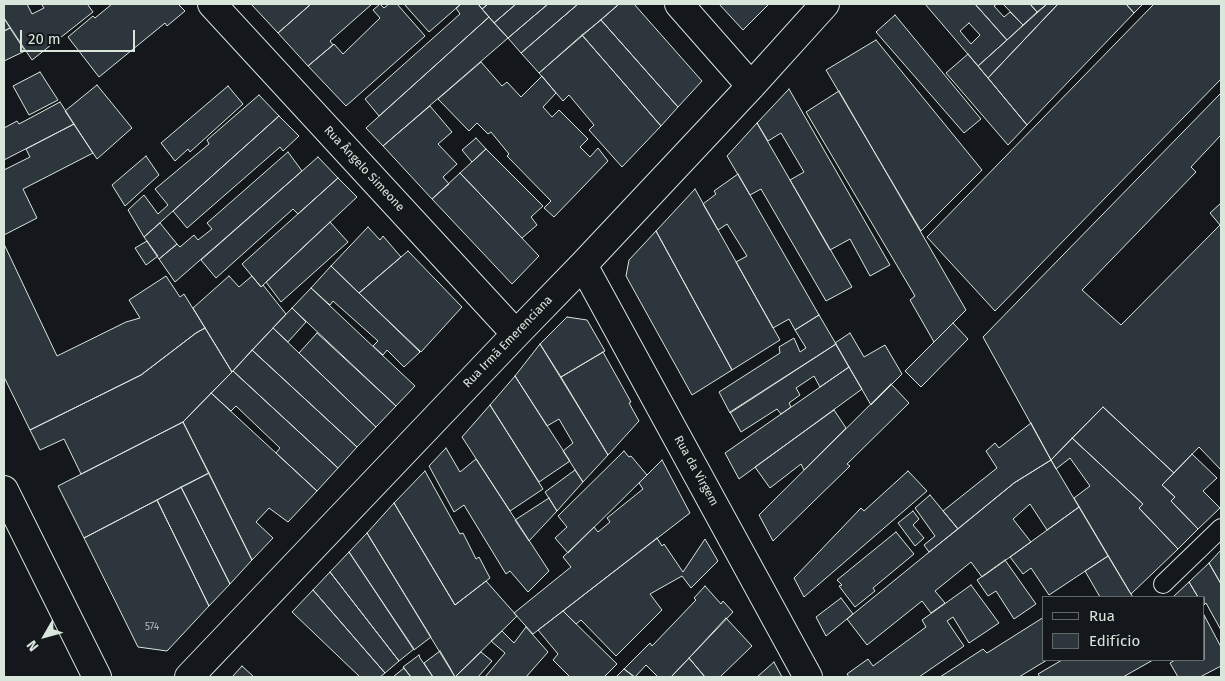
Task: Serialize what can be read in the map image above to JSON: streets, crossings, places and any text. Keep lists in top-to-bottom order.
{
  "streets": {
    "street": ["Rua Ângelo Simeone", "Rua Irmã Emerenciana", "Rua da Virgem"]
  },
  "crossings": [
    ["Rua Ângelo Simeone", "Rua Irmã Emerenciana"],
    ["Rua Irmã Emerenciana", "Rua da Virgem"]
  ],
  "house_numbers": ["574"],
  "legend": ["Rua", "Edifício"],
  "scale_bar": "20 m",
  "north": "bottom left"
}
